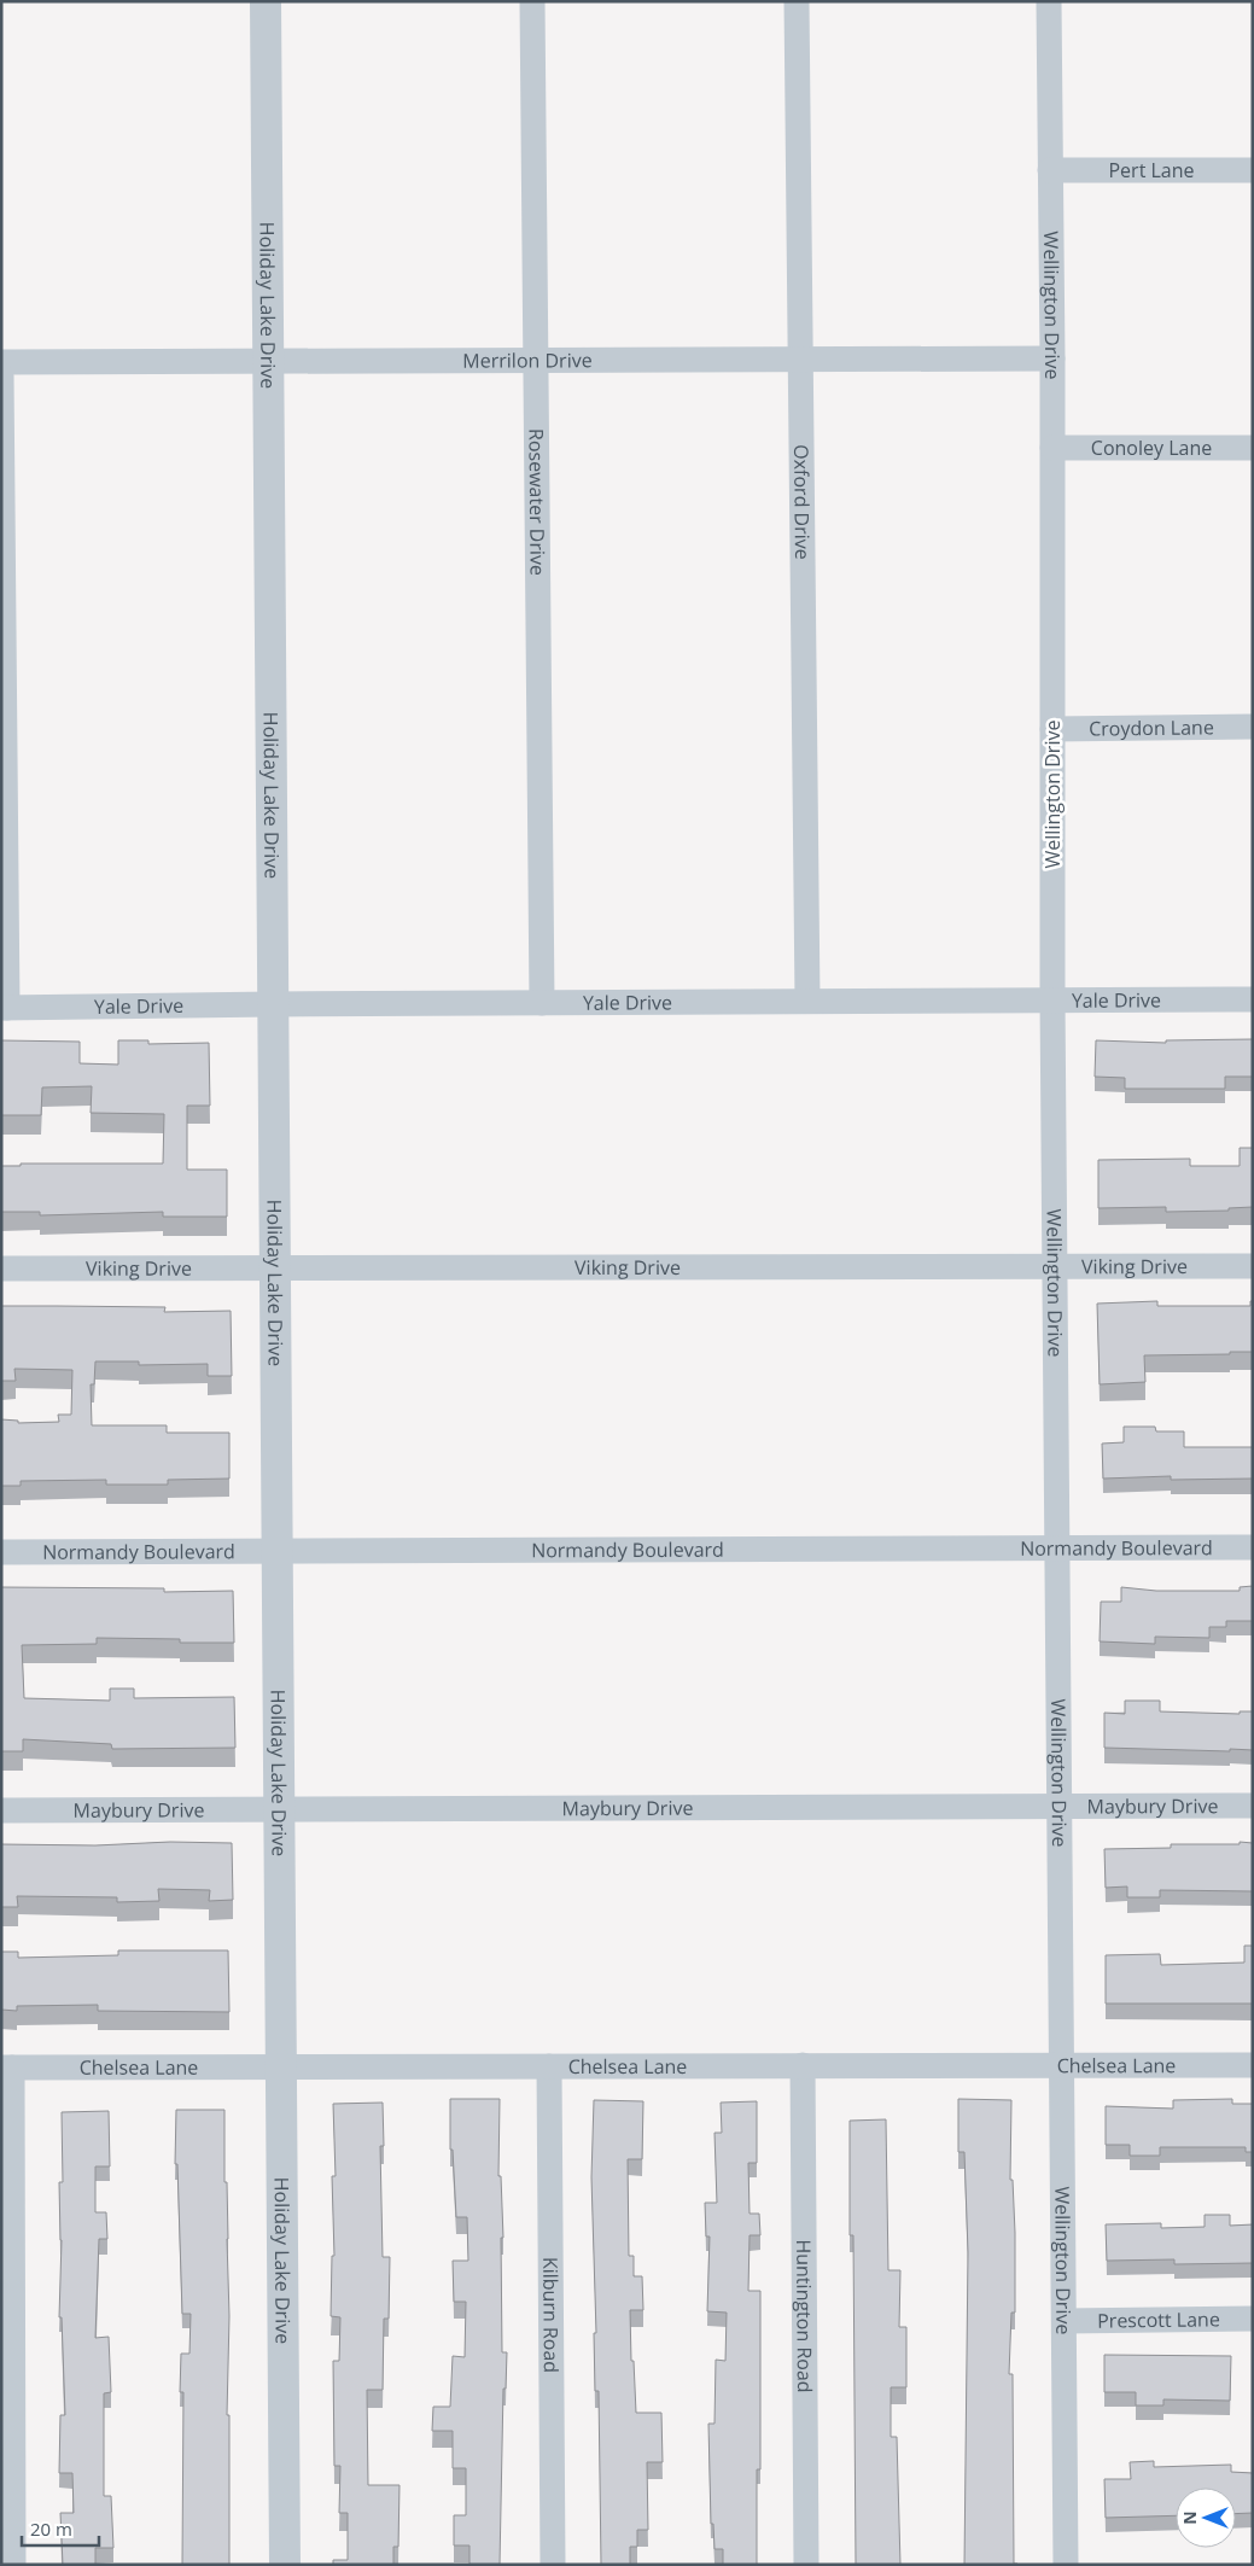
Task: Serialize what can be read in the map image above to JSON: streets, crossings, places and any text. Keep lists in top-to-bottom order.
{
  "streets": {
    "street": [
      "Pert Lane",
      "Holiday Lake Drive",
      "Wellington Drive",
      "Merrilon Drive",
      "Conoley Lane",
      "Oxford Drive",
      "Rosewater Drive",
      "Croydon Lane",
      "Yale Drive",
      "Viking Drive",
      "Normandy Boulevard",
      "Maybury Drive",
      "Chelsea Lane",
      "Kilburn Road",
      "Huntington Road",
      "Prescott Lane"
    ]
  },
  "crossings": [
    ["Pert Lane", "Wellington Drive"],
    ["Holiday Lake Drive", "Merrilon Drive"],
    ["Holiday Lake Drive", "Yale Drive"],
    ["Holiday Lake Drive", "Viking Drive"],
    ["Holiday Lake Drive", "Normandy Boulevard"],
    ["Holiday Lake Drive", "Maybury Drive"],
    ["Holiday Lake Drive", "Chelsea Lane"],
    ["Wellington Drive", "Merrilon Drive"],
    ["Wellington Drive", "Conoley Lane"],
    ["Wellington Drive", "Croydon Lane"],
    ["Wellington Drive", "Yale Drive"],
    ["Wellington Drive", "Viking Drive"],
    ["Wellington Drive", "Normandy Boulevard"],
    ["Wellington Drive", "Maybury Drive"],
    ["Wellington Drive", "Chelsea Lane"],
    ["Wellington Drive", "Prescott Lane"],
    ["Merrilon Drive", "Oxford Drive"],
    ["Merrilon Drive", "Rosewater Drive"],
    ["Oxford Drive", "Yale Drive"],
    ["Rosewater Drive", "Yale Drive"],
    ["Chelsea Lane", "Kilburn Road"],
    ["Chelsea Lane", "Huntington Road"]
  ],
  "scale_bar": "20 m",
  "north": "left"
}
